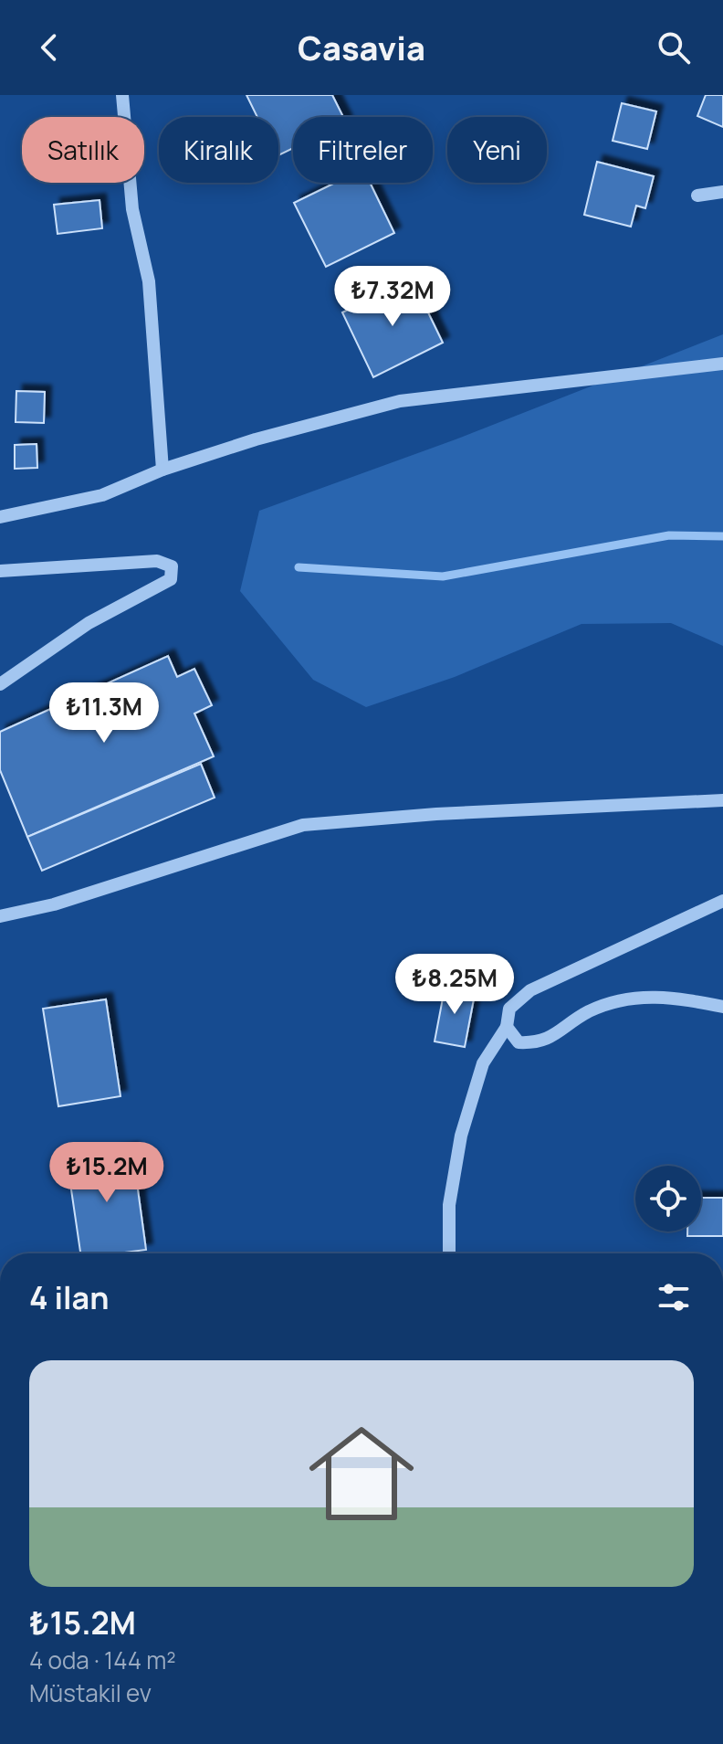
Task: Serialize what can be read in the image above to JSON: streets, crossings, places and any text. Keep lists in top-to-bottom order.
{
  "page": {
    "header": "Casavia",
    "chip": [
      "Satılık",
      "Kiralık",
      "Filtreler",
      "Yeni"
    ],
    "price": [
      "₺7.32M",
      "₺11.3M",
      "₺8.25M",
      "₺15.2M"
    ],
    "heading": "4 ilan",
    "list": [
      {
        "name": "₺15.2M",
        "note": "4 oda · 144 m² · Müstakil ev"
      }
    ]
  }
}
